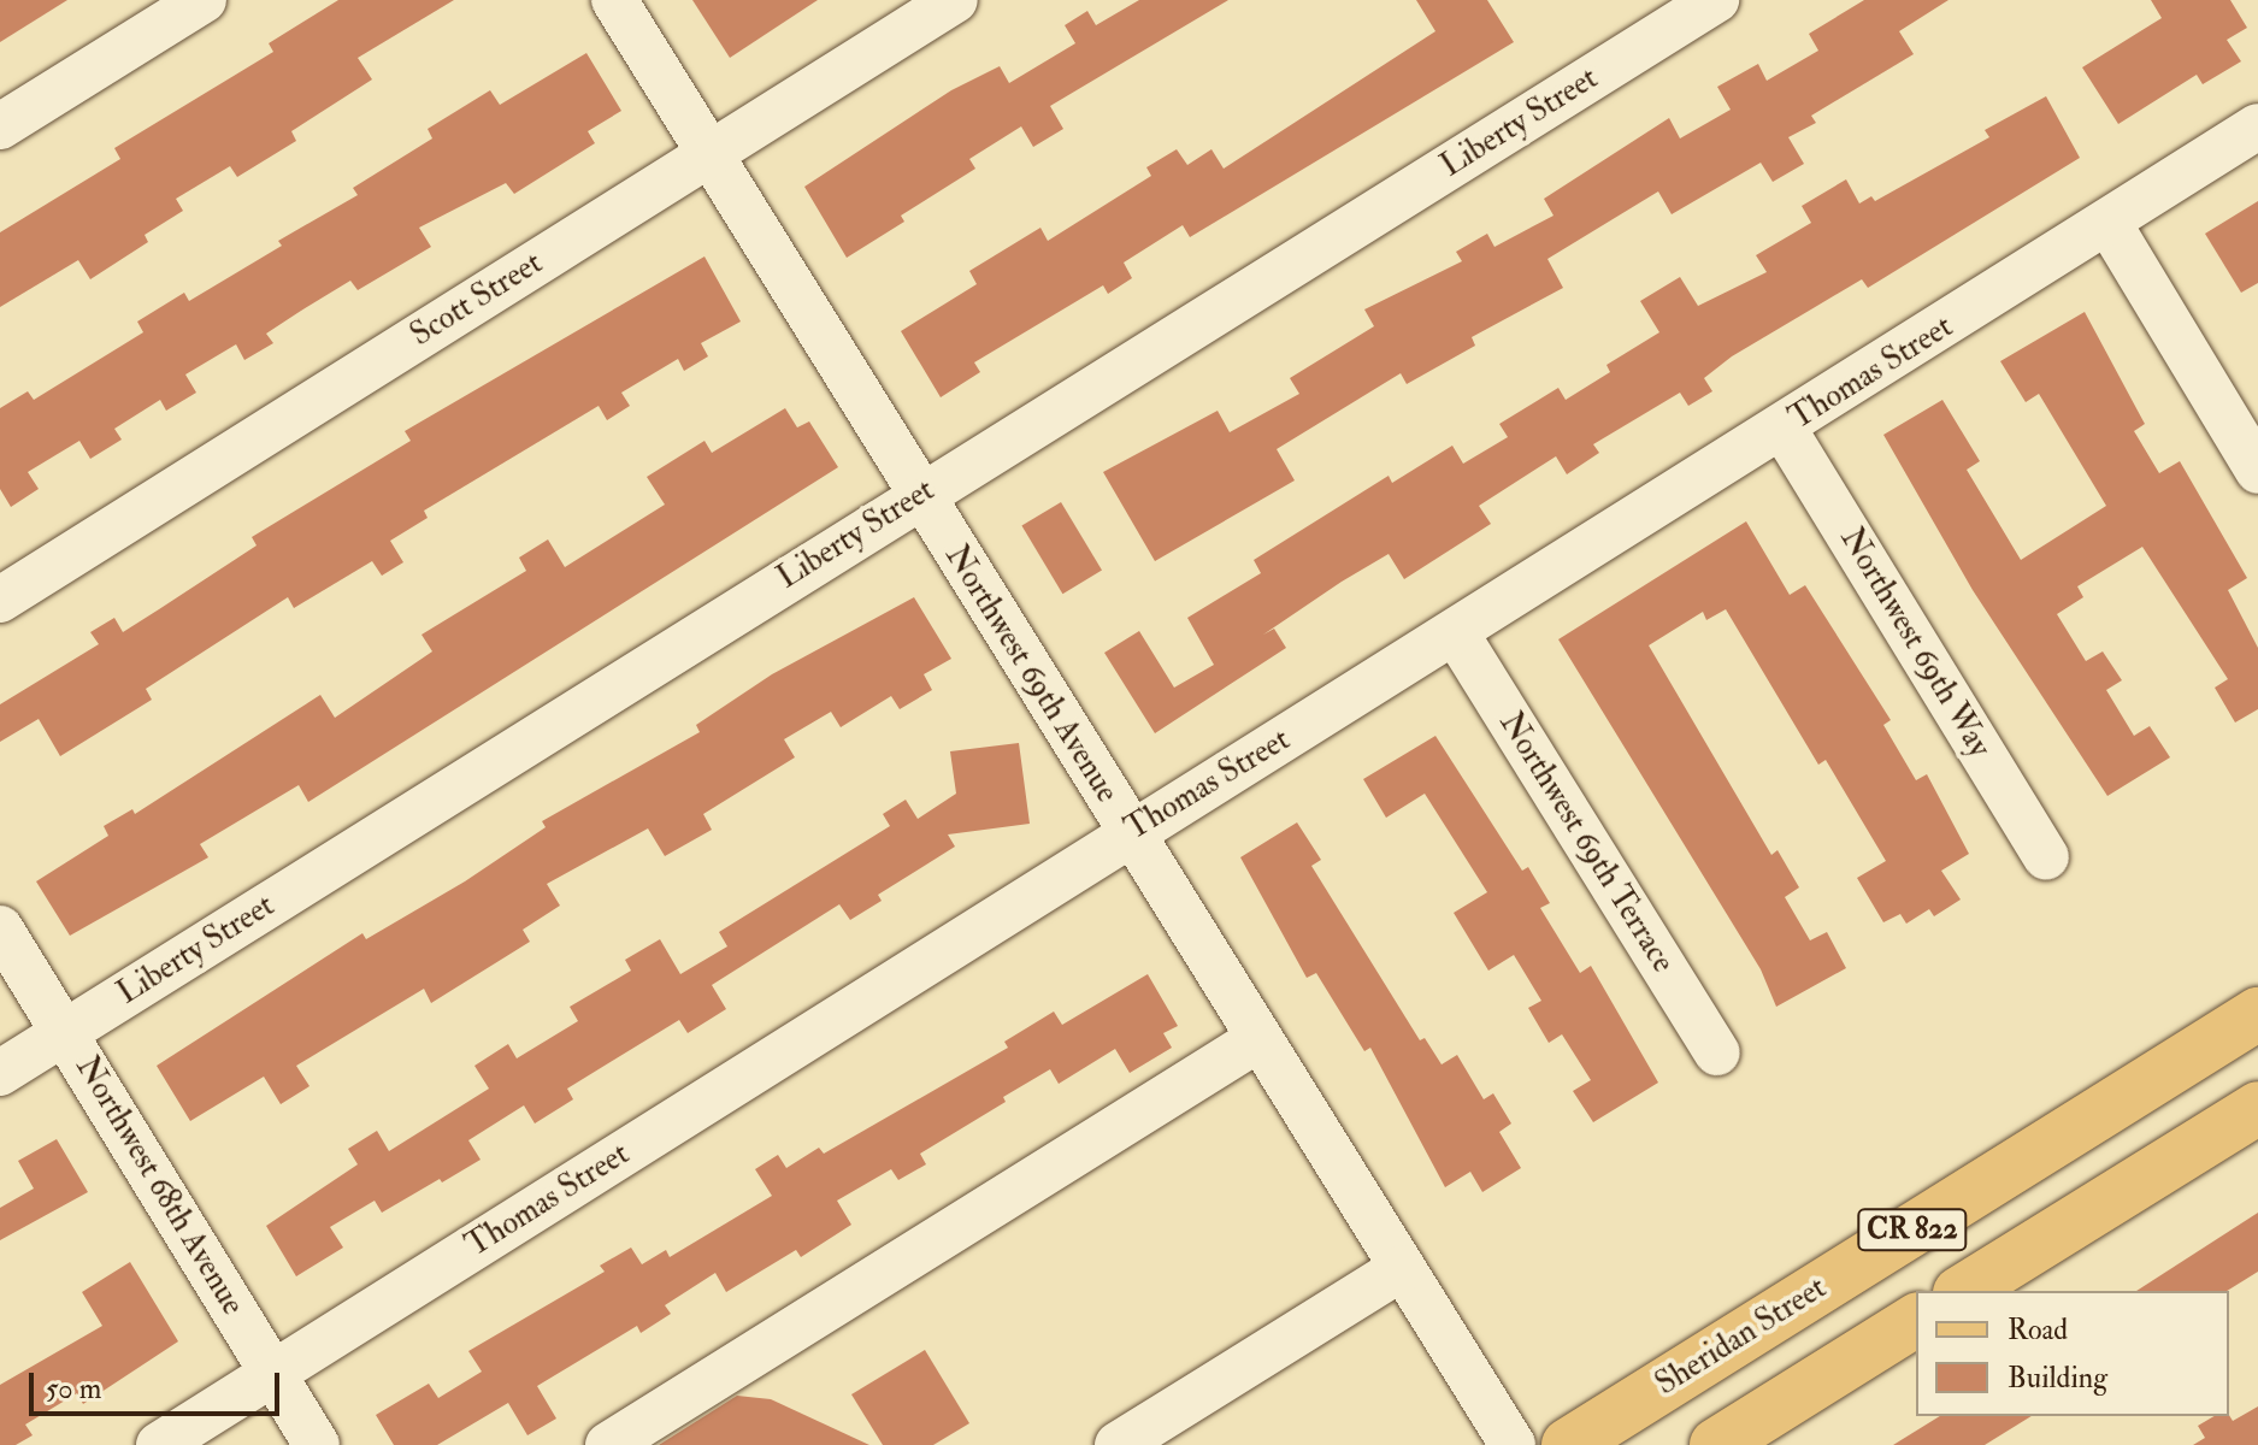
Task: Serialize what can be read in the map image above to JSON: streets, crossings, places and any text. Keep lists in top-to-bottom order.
{
  "streets": {
    "main road": ["CR 822", "Sheridan Street"],
    "street": [
      "Liberty Street",
      "Scott Street",
      "Thomas Street",
      "Northwest 69th Way",
      "Northwest 69th Avenue",
      "Northwest 69th Terrace",
      "Northwest 68th Avenue"
    ]
  },
  "crossings": [
    ["Liberty Street", "Northwest 69th Avenue"],
    ["Liberty Street", "Northwest 68th Avenue"],
    ["Scott Street", "Northwest 69th Avenue"],
    ["Thomas Street", "Northwest 69th Way"],
    ["Thomas Street", "Northwest 69th Avenue"],
    ["Thomas Street", "Northwest 69th Terrace"],
    ["Thomas Street", "Northwest 68th Avenue"]
  ],
  "legend": ["Road", "Building"],
  "scale_bar": "50 m"
}
